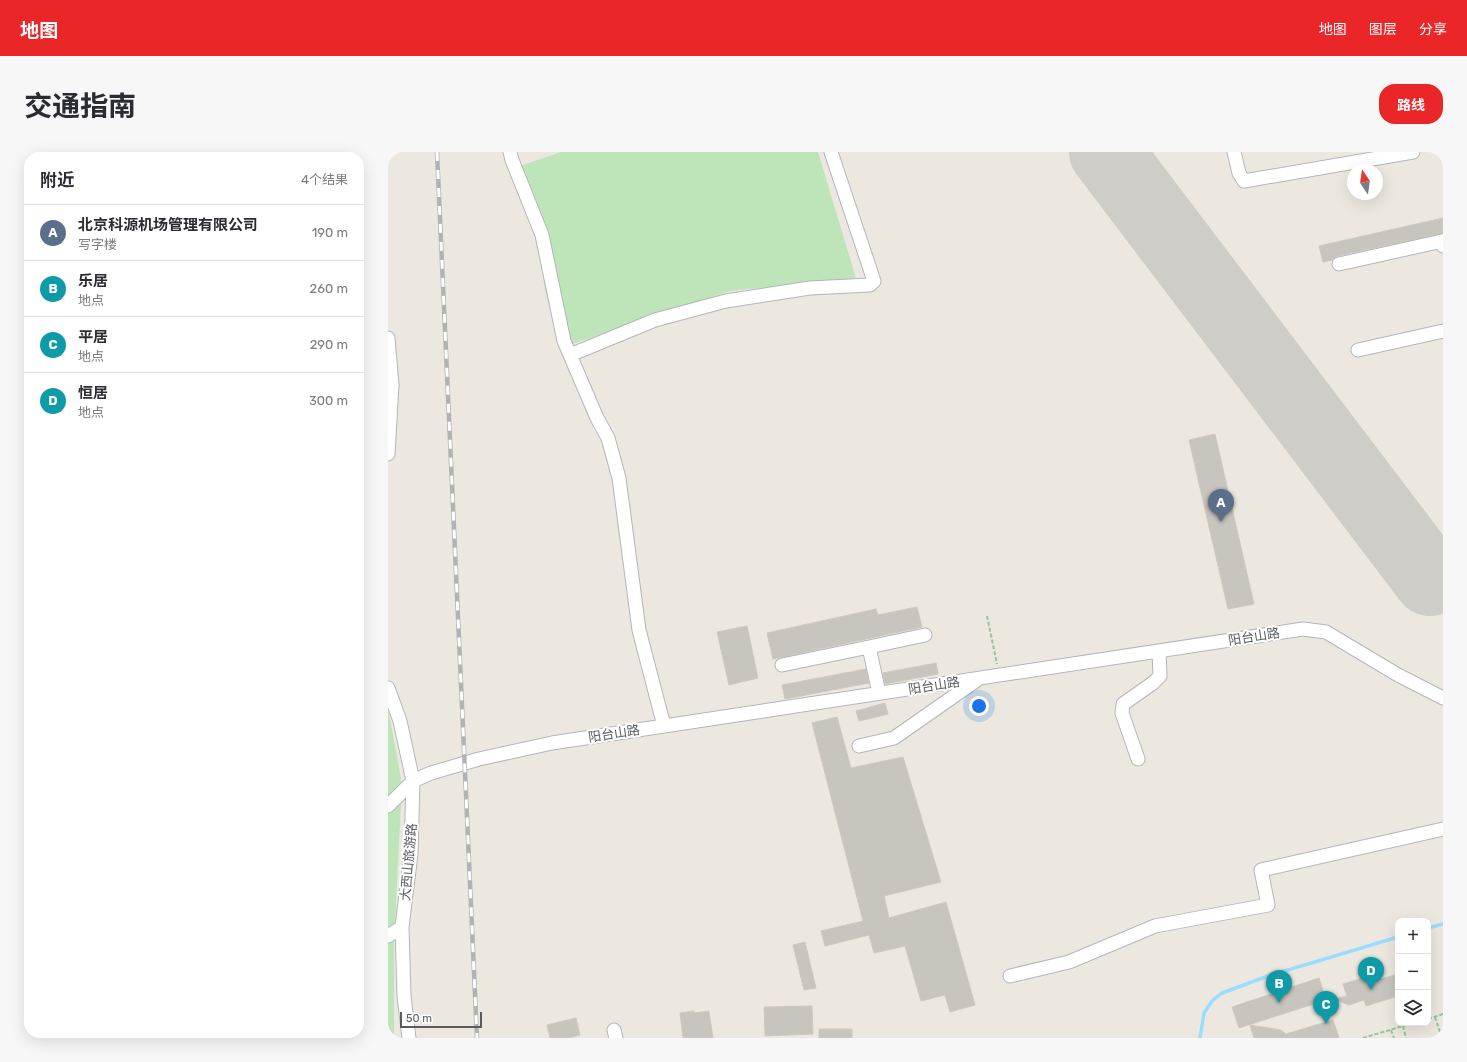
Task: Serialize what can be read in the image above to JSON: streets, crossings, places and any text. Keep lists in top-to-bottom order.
{
  "streets": {
    "street": ["阳台山路", "大西山旅游路"]
  },
  "crossings": [
    ["阳台山路", "大西山旅游路"]
  ],
  "scale_bar": "50 m",
  "north": "top",
  "page": {
    "header": "地图",
    "nav": ["地图", "图层", "分享"],
    "title": "交通指南",
    "buttons": "路线",
    "heading": ["附近", "4个结果"],
    "list": [
      {
        "mark": "A",
        "name": "北京科源机场管理有限公司",
        "note": "写字楼",
        "value": "190 m"
      },
      {
        "mark": "B",
        "name": "乐居",
        "note": "地点",
        "value": "260 m"
      },
      {
        "mark": "C",
        "name": "平居",
        "note": "地点",
        "value": "290 m"
      },
      {
        "mark": "D",
        "name": "恒居",
        "note": "地点",
        "value": "300 m"
      }
    ],
    "pins": [
      "A",
      "D",
      "B",
      "C"
    ],
    "map_buttons": ["+", "−"],
    "scale": "50 m"
  }
}
